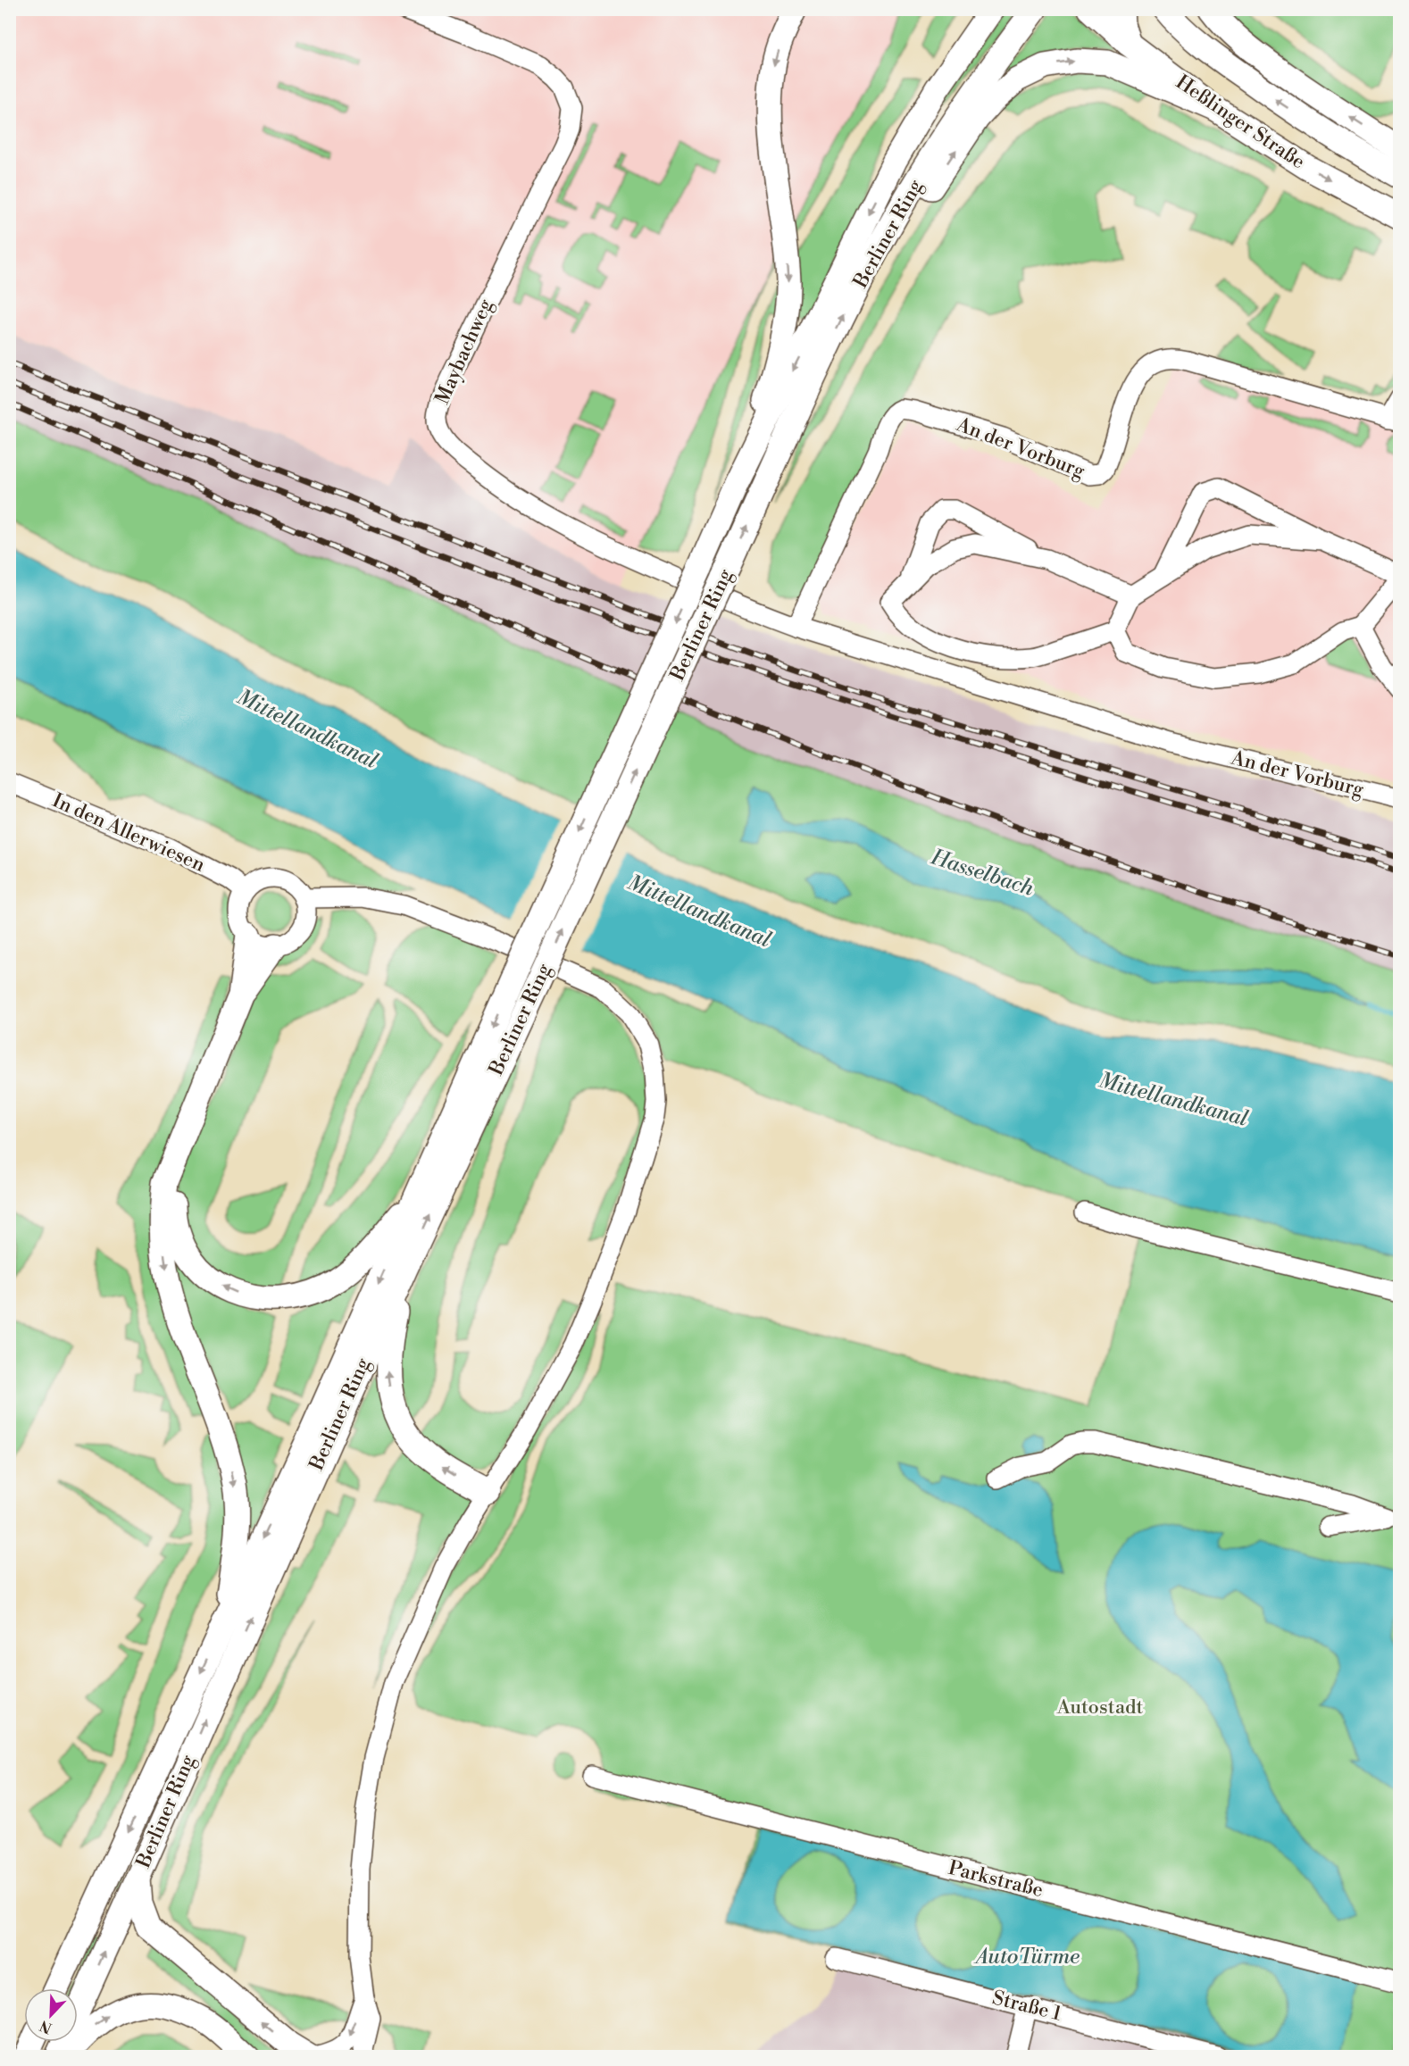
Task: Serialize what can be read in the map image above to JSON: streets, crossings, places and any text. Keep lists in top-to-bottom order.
{
  "streets": {
    "main road": ["Heßlinger Straße", "Berliner Ring"],
    "street": [
      "Maybachweg",
      "An der Vorburg",
      "In den Allerwiesen",
      "Parkstraße",
      "Straße 1"
    ]
  },
  "crossings": [
    ["Maybachweg", "An der Vorburg"]
  ],
  "water": ["Mittellandkanal", "Hasselbach", "AutoTürme"],
  "parks": ["Autostadt"],
  "north": "bottom left"
}
